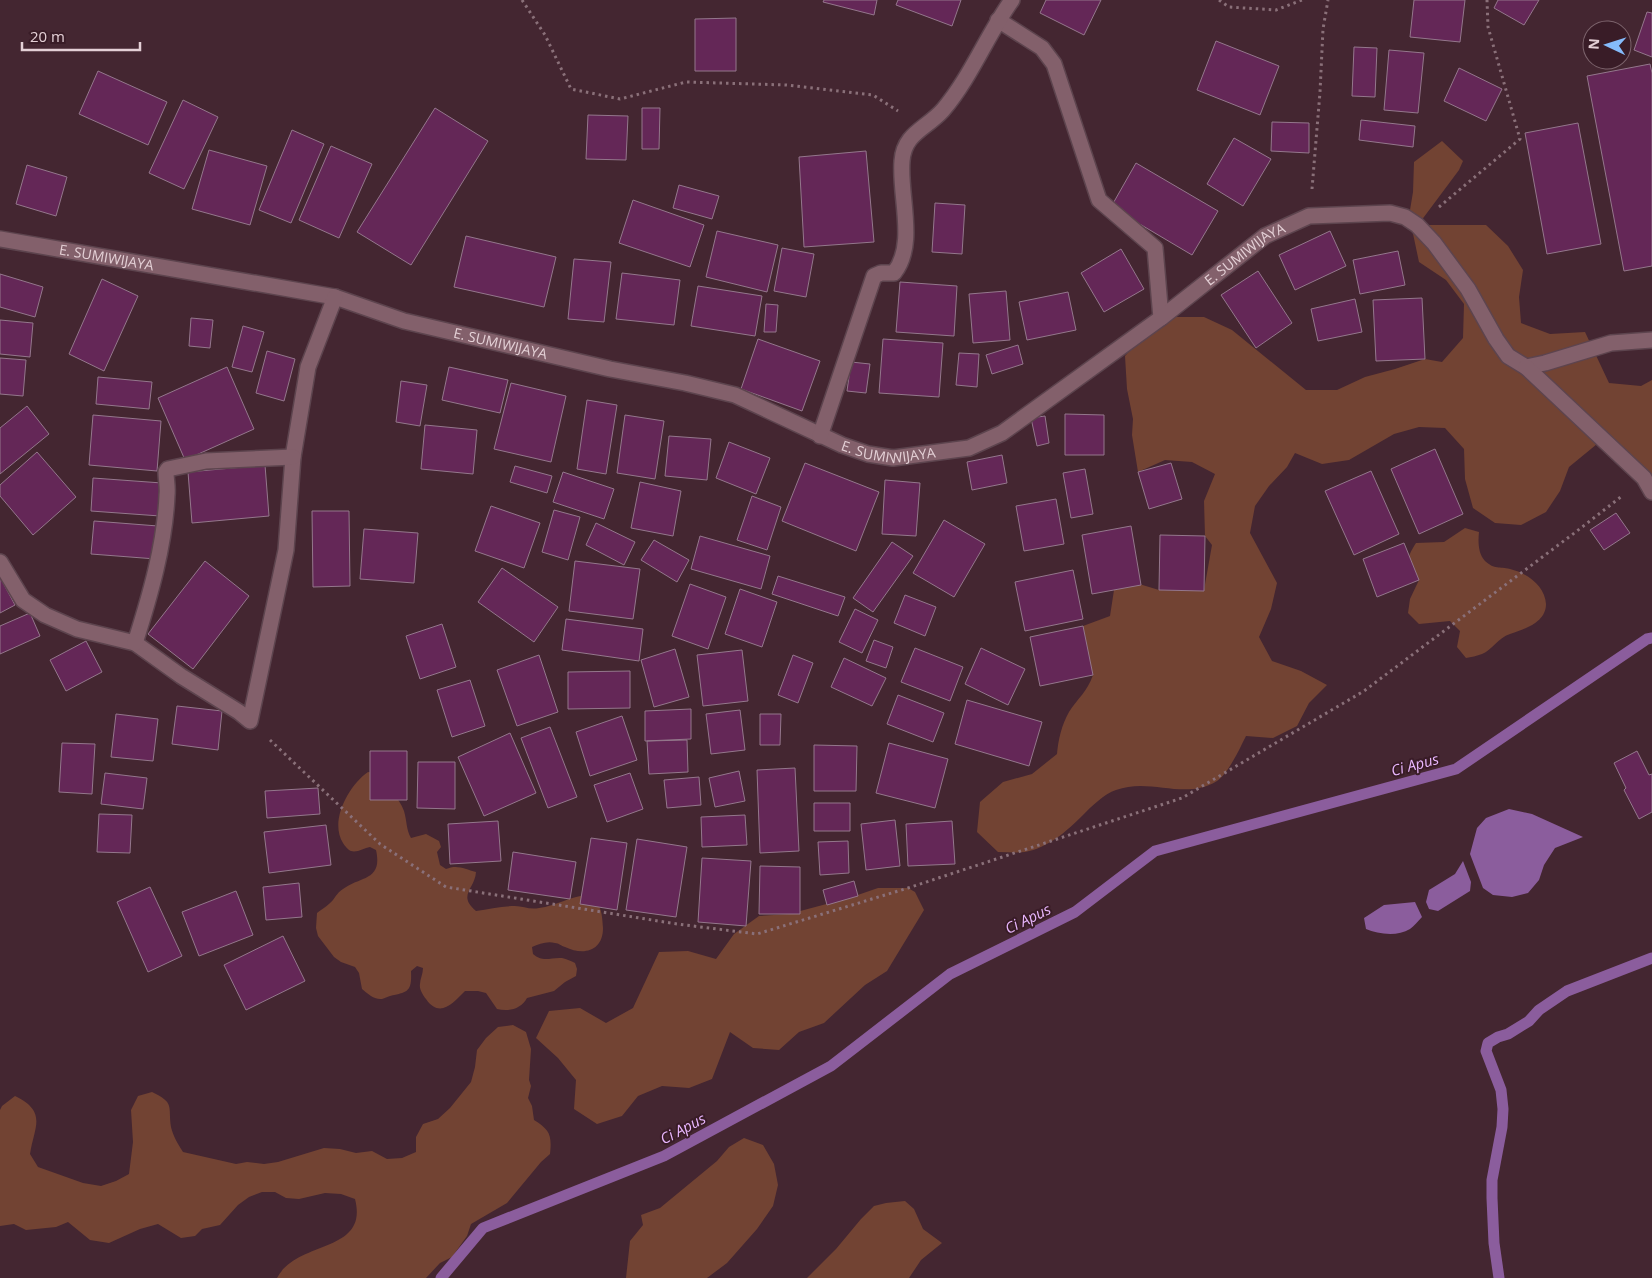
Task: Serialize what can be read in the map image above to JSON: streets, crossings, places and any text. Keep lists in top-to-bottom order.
{
  "streets": {
    "street": ["E. SUMIWIJAYA"]
  },
  "water": ["Ci Apus"],
  "scale_bar": "20 m",
  "north": "left"
}
